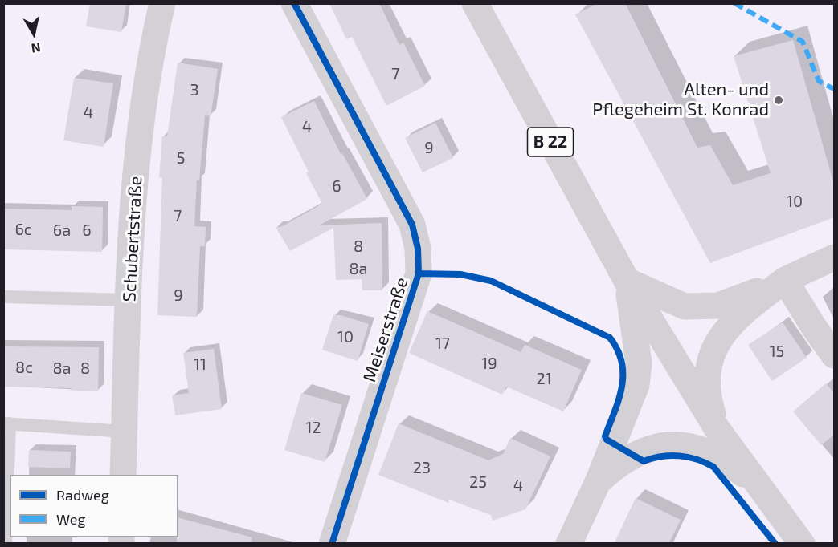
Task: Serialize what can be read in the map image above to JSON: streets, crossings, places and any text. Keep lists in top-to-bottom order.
{
  "streets": {
    "main road": ["B 22", "Schubertstraße", "Meiserstraße"]
  },
  "places": ["Alten- und Pflegeheim St. Konrad"],
  "house_numbers": [
    "7",
    "3",
    "4",
    "4",
    "9",
    "5",
    "6",
    "10",
    "7",
    "6c",
    "6a",
    "6",
    "8",
    "8a",
    "9",
    "10",
    "17",
    "15",
    "19",
    "11",
    "8c",
    "8a",
    "8",
    "21",
    "12",
    "23",
    "25",
    "4"
  ],
  "legend": ["Radweg", "Weg"],
  "north": "bottom"
}
